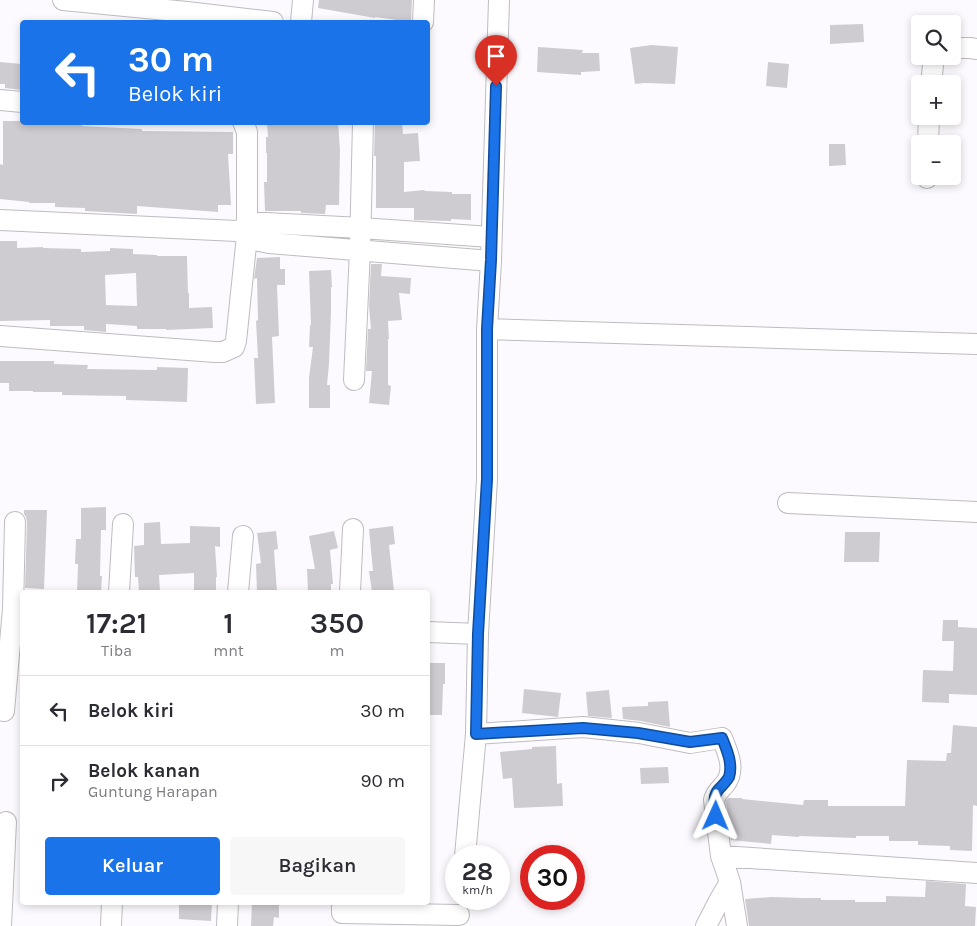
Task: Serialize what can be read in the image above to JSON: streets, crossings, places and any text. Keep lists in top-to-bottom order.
{
  "page": {
    "map_buttons": ["+", "−"],
    "turn": ["30 m", "Belok kiri"],
    "eta": [
      "17:21",
      "Tiba",
      "1",
      "mnt",
      "350",
      "m"
    ],
    "list": [
      {
        "name": "Belok kiri",
        "value": "30 m"
      },
      {
        "name": "Belok kanan",
        "note": "Guntung Harapan",
        "value": "90 m"
      }
    ],
    "buttons": ["Keluar", "Bagikan"],
    "speed": "28 km/h",
    "limit": "30"
  }
}
